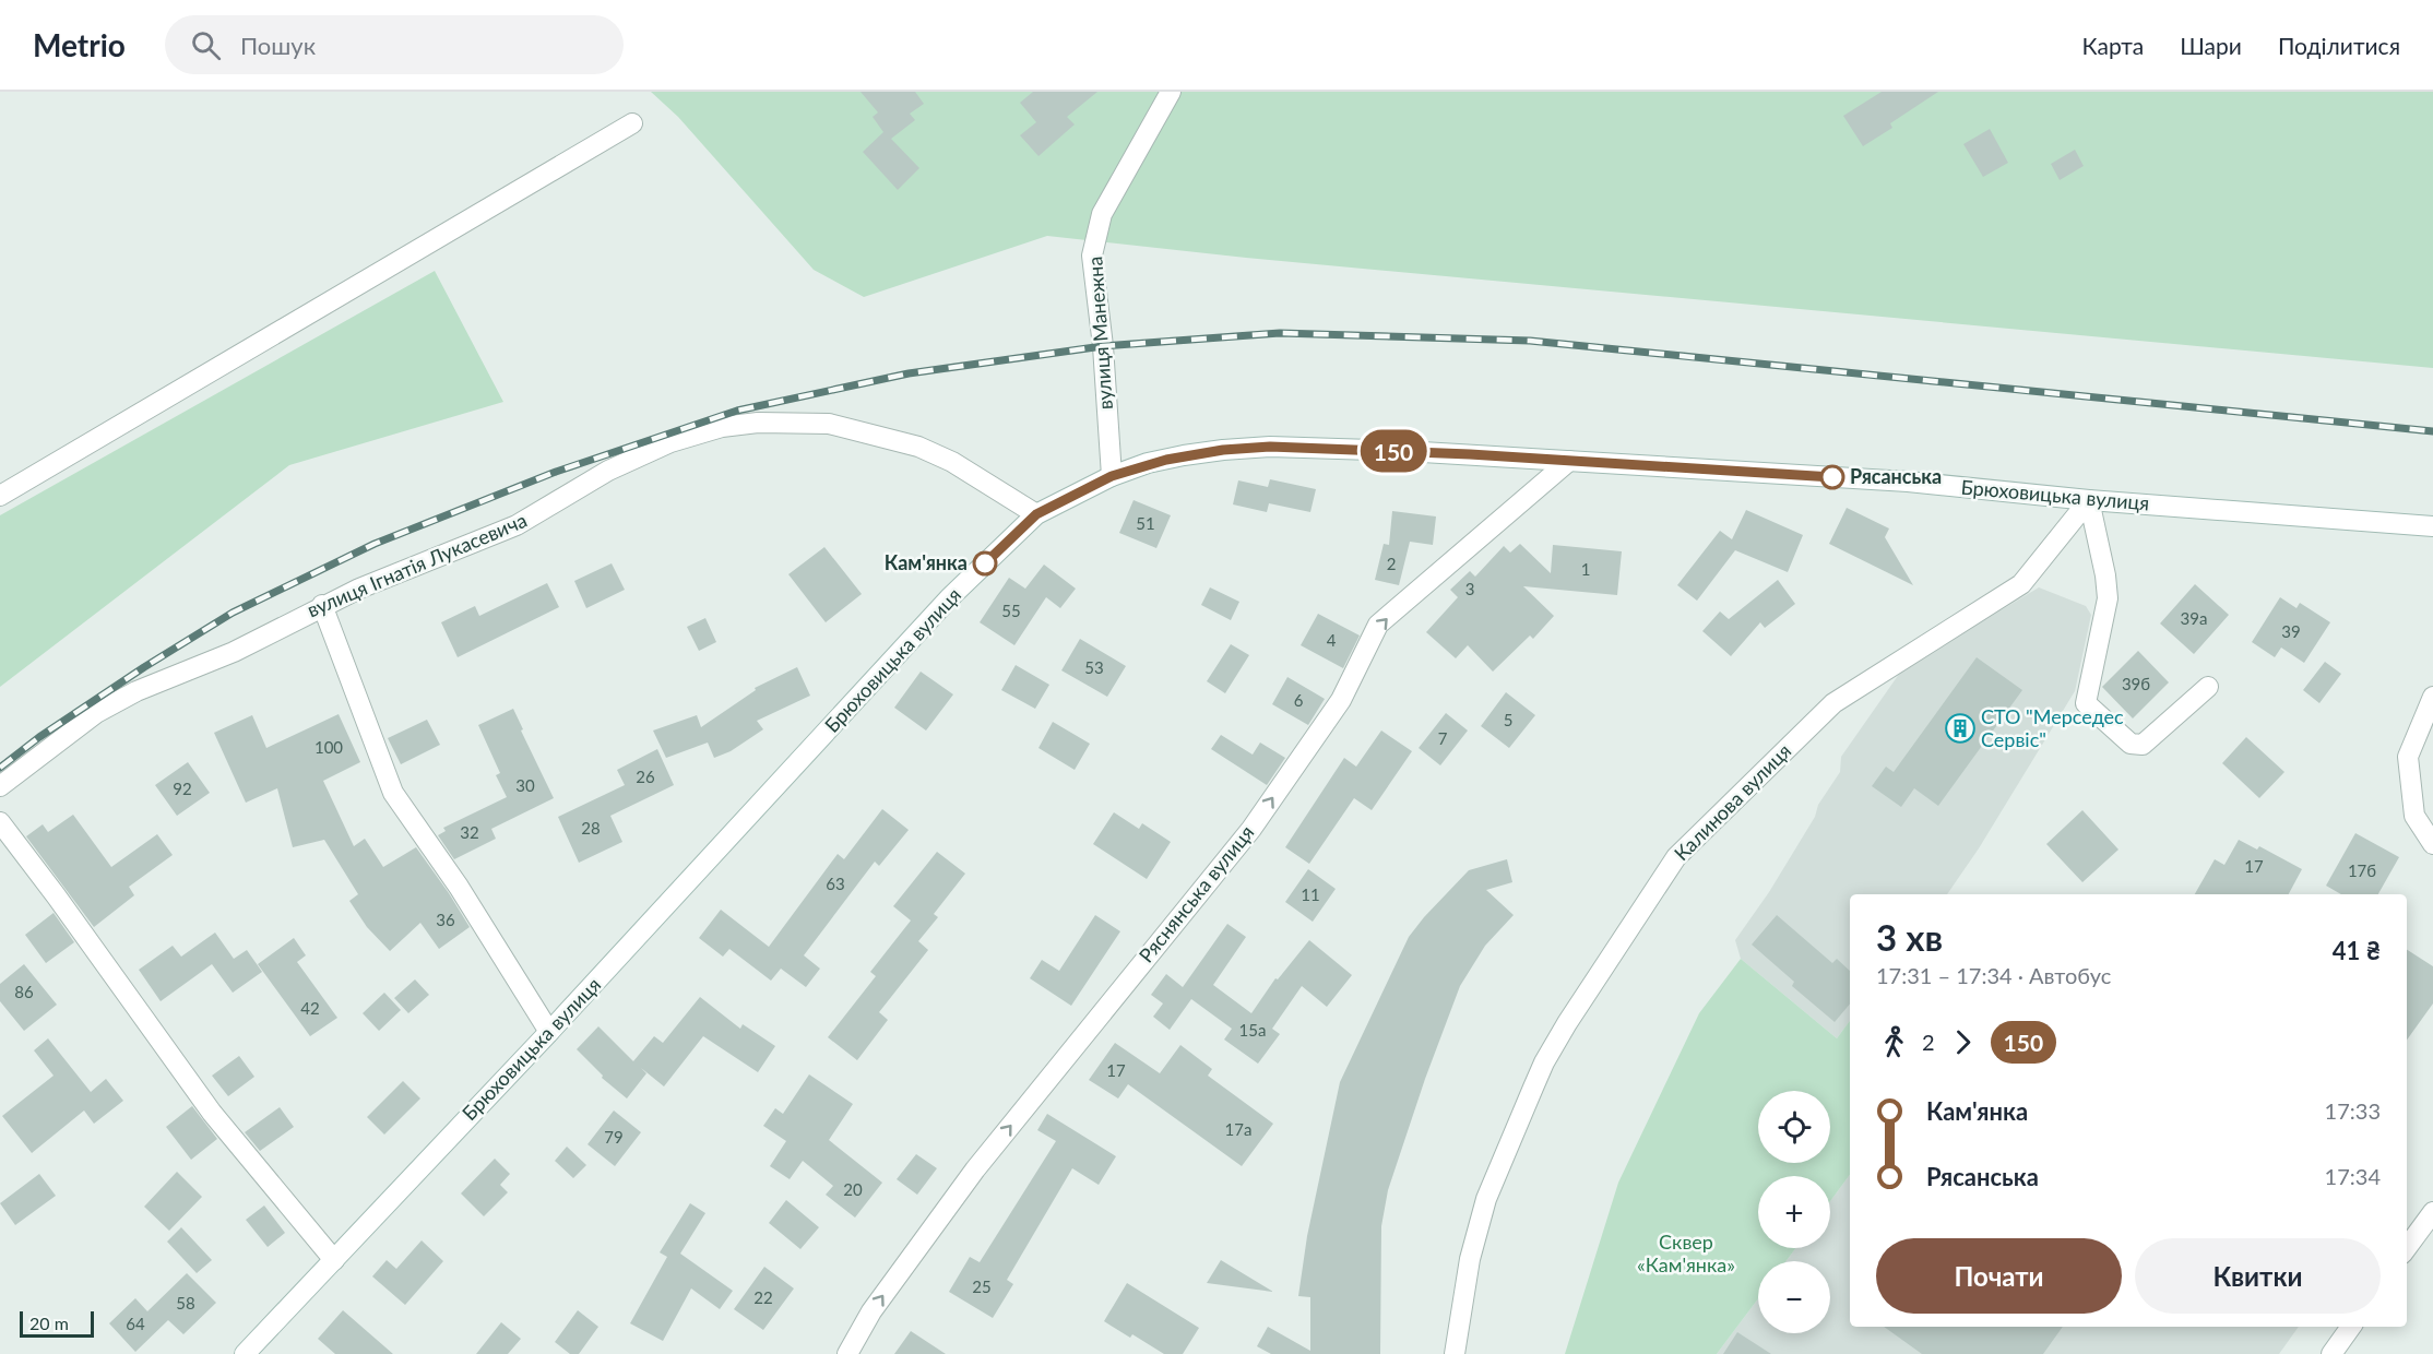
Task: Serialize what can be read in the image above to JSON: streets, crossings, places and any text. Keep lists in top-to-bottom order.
{
  "streets": {
    "street": [
      "вулиця Манежна",
      "Брюховицька вулиця",
      "вулиця Ігнатія Лукасевича",
      "Калинова вулиця",
      "Ряснянська вулиця"
    ]
  },
  "crossings": [
    ["вулиця Манежна", "Брюховицька вулиця"],
    ["Брюховицька вулиця", "вулиця Ігнатія Лукасевича"],
    ["Брюховицька вулиця", "Калинова вулиця"],
    ["Брюховицька вулиця", "Ряснянська вулиця"]
  ],
  "one_way": ["Ряснянська вулиця"],
  "parks": ["Сквер «Кам'янка»"],
  "places": {
    "other": ["Рясанська", "Кам'янка"],
    "building": ["СТО \"Мерседес Сервіс\""]
  },
  "lines": ["bus line 150"],
  "house_numbers": [
    "51",
    "2",
    "1",
    "3",
    "55",
    "39а",
    "39",
    "4",
    "53",
    "39б",
    "6",
    "5",
    "7",
    "100",
    "26",
    "30",
    "92",
    "28",
    "32",
    "17",
    "17б",
    "63",
    "11",
    "36",
    "86",
    "42",
    "15а",
    "17",
    "17а",
    "79",
    "20",
    "25",
    "22",
    "58",
    "64"
  ],
  "scale_bar": "20 m",
  "page": {
    "header": "Metrio",
    "search": "Пошук",
    "nav": ["Карта", "Шари", "Поділитися"],
    "on_map": "150",
    "heading": ["3 хв", "17:31 – 17:34 · Автобус", "41 ₴"],
    "legs": ["2", "150"],
    "list": [
      {
        "name": "Кам'янка",
        "value": "17:33"
      },
      {
        "name": "Рясанська",
        "value": "17:34"
      }
    ],
    "map_buttons": ["+", "−"],
    "buttons": ["Почати", "Квитки"],
    "scale": "20 m"
  }
}
